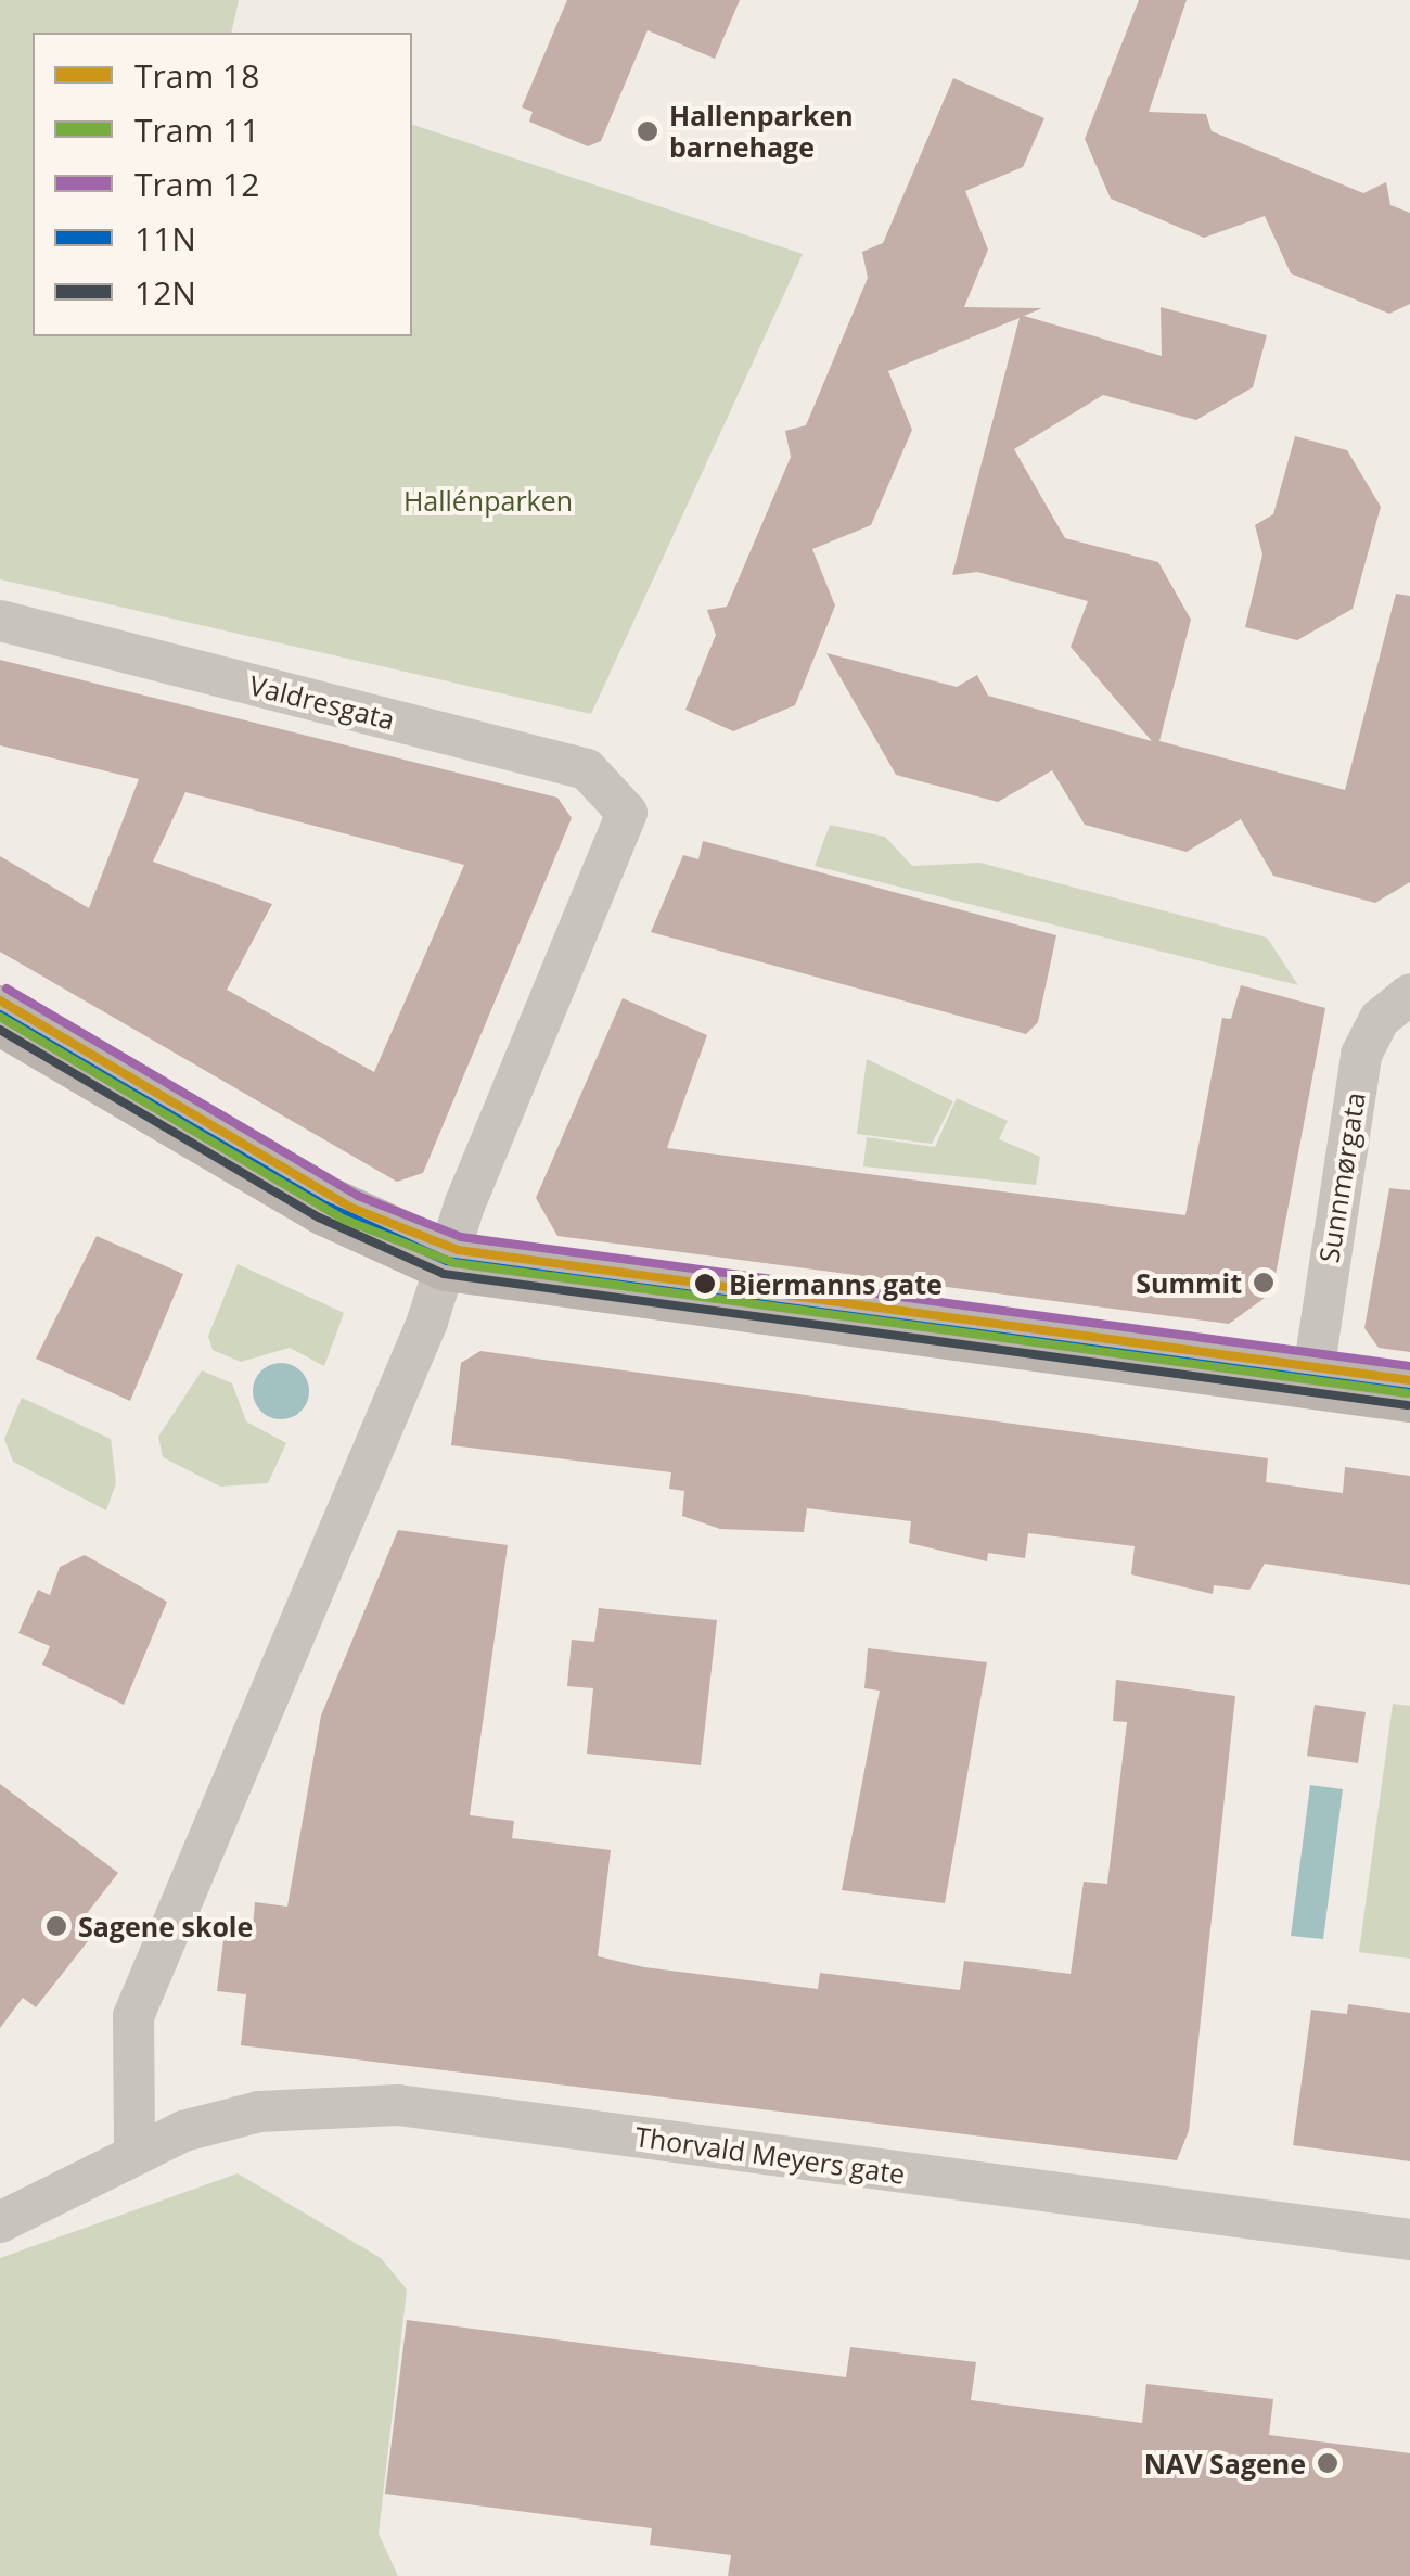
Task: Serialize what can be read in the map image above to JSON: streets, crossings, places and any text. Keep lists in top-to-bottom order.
{
  "streets": {
    "street": ["Valdresgata", "Sunnmørgata", "Thorvald Meyers gate"]
  },
  "parks": ["Hallénparken"],
  "places": [
    "Hallenparken barnehage",
    "Summit",
    "Biermanns gate",
    "Sagene skole",
    "NAV Sagene"
  ],
  "lines": [
    "tram line 12",
    "tram line 18",
    "transit line 11N",
    "tram line 11",
    "transit line 12N"
  ],
  "legend": [
    "Tram 18",
    "Tram 11",
    "Tram 12",
    "11N",
    "12N"
  ]
}
